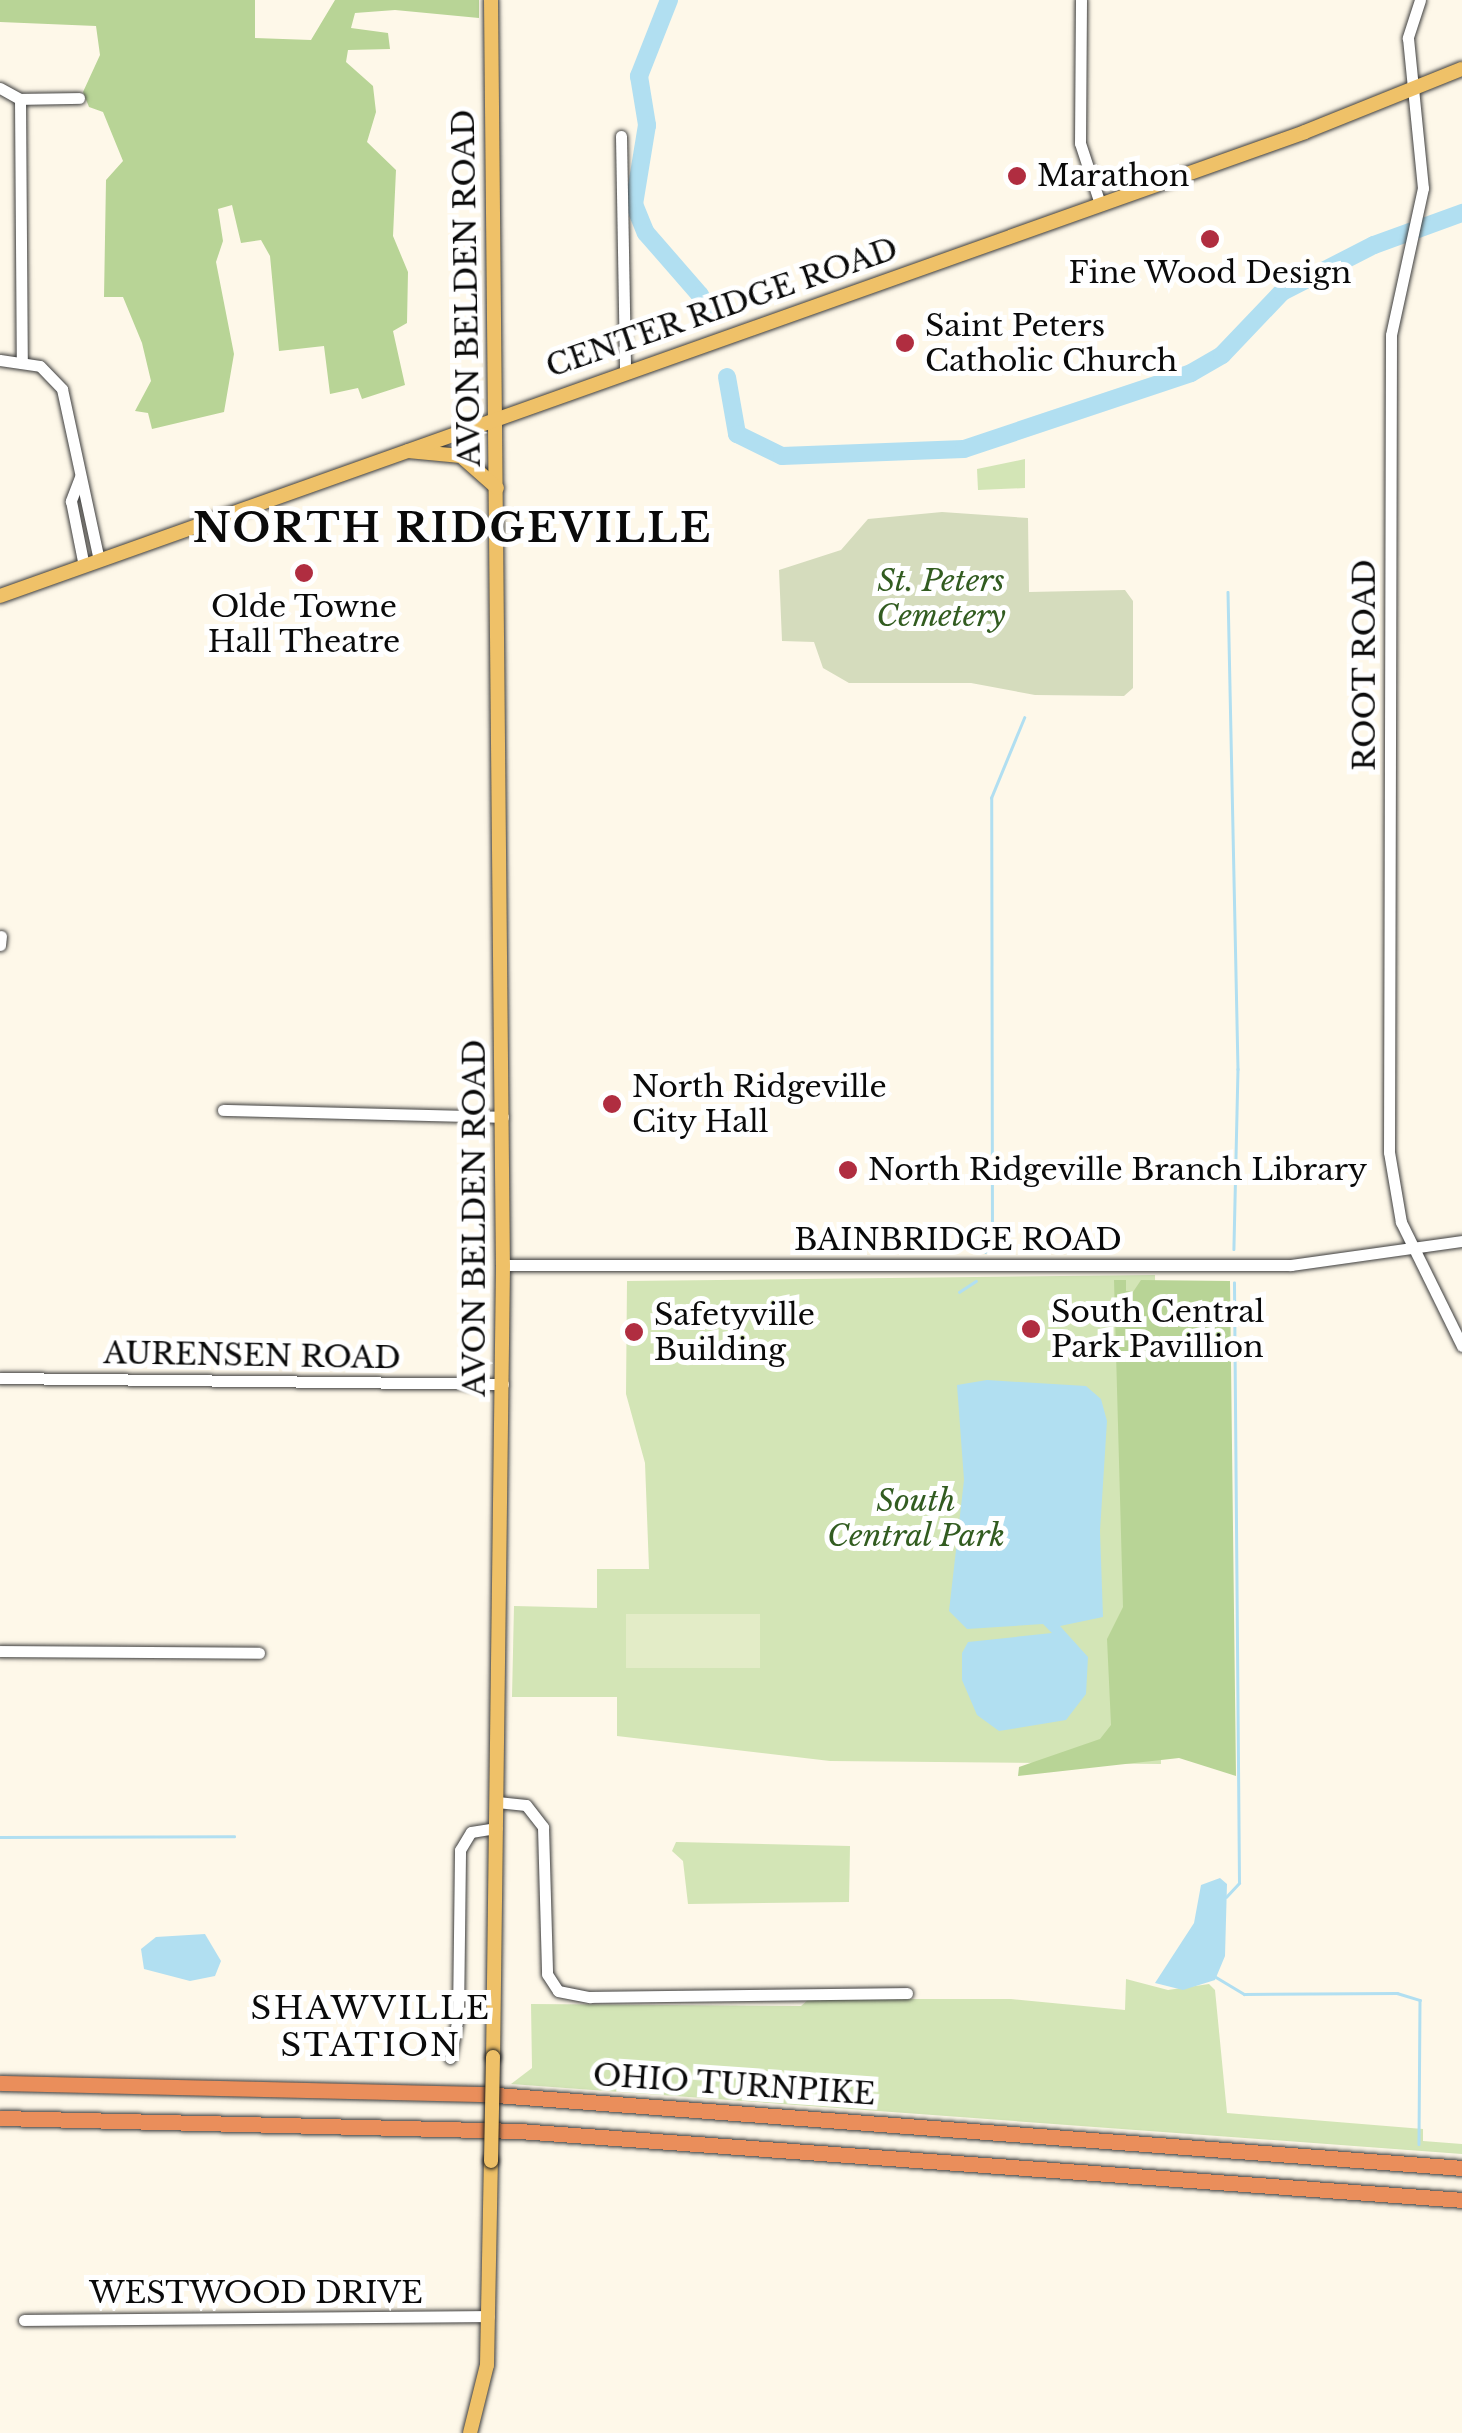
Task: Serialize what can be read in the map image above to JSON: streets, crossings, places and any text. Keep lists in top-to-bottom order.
{
  "streets": {
    "highway": ["OHIO TURNPIKE"],
    "main road": ["AVON BELDEN ROAD", "CENTER RIDGE ROAD"],
    "street": [
      "ROOT ROAD",
      "BAINBRIDGE ROAD",
      "AURENSEN ROAD",
      "WESTWOOD DRIVE"
    ]
  },
  "crossings": [
    ["AVON BELDEN ROAD", "CENTER RIDGE ROAD"],
    ["AVON BELDEN ROAD", "BAINBRIDGE ROAD"],
    ["AVON BELDEN ROAD", "AURENSEN ROAD"],
    ["AVON BELDEN ROAD", "WESTWOOD DRIVE"],
    ["CENTER RIDGE ROAD", "ROOT ROAD"],
    ["ROOT ROAD", "BAINBRIDGE ROAD"]
  ],
  "districts": ["NORTH RIDGEVILLE", "SHAWVILLE STATION"],
  "parks": ["St. Peters Cemetery", "South Central Park"],
  "places": [
    "Marathon",
    "Fine Wood Design",
    "Saint Peters Catholic Church",
    "Olde Towne Hall Theatre",
    "North Ridgeville City Hall",
    "North Ridgeville Branch Library",
    "South Central Park Pavillion",
    "Safetyville Building"
  ]
}
